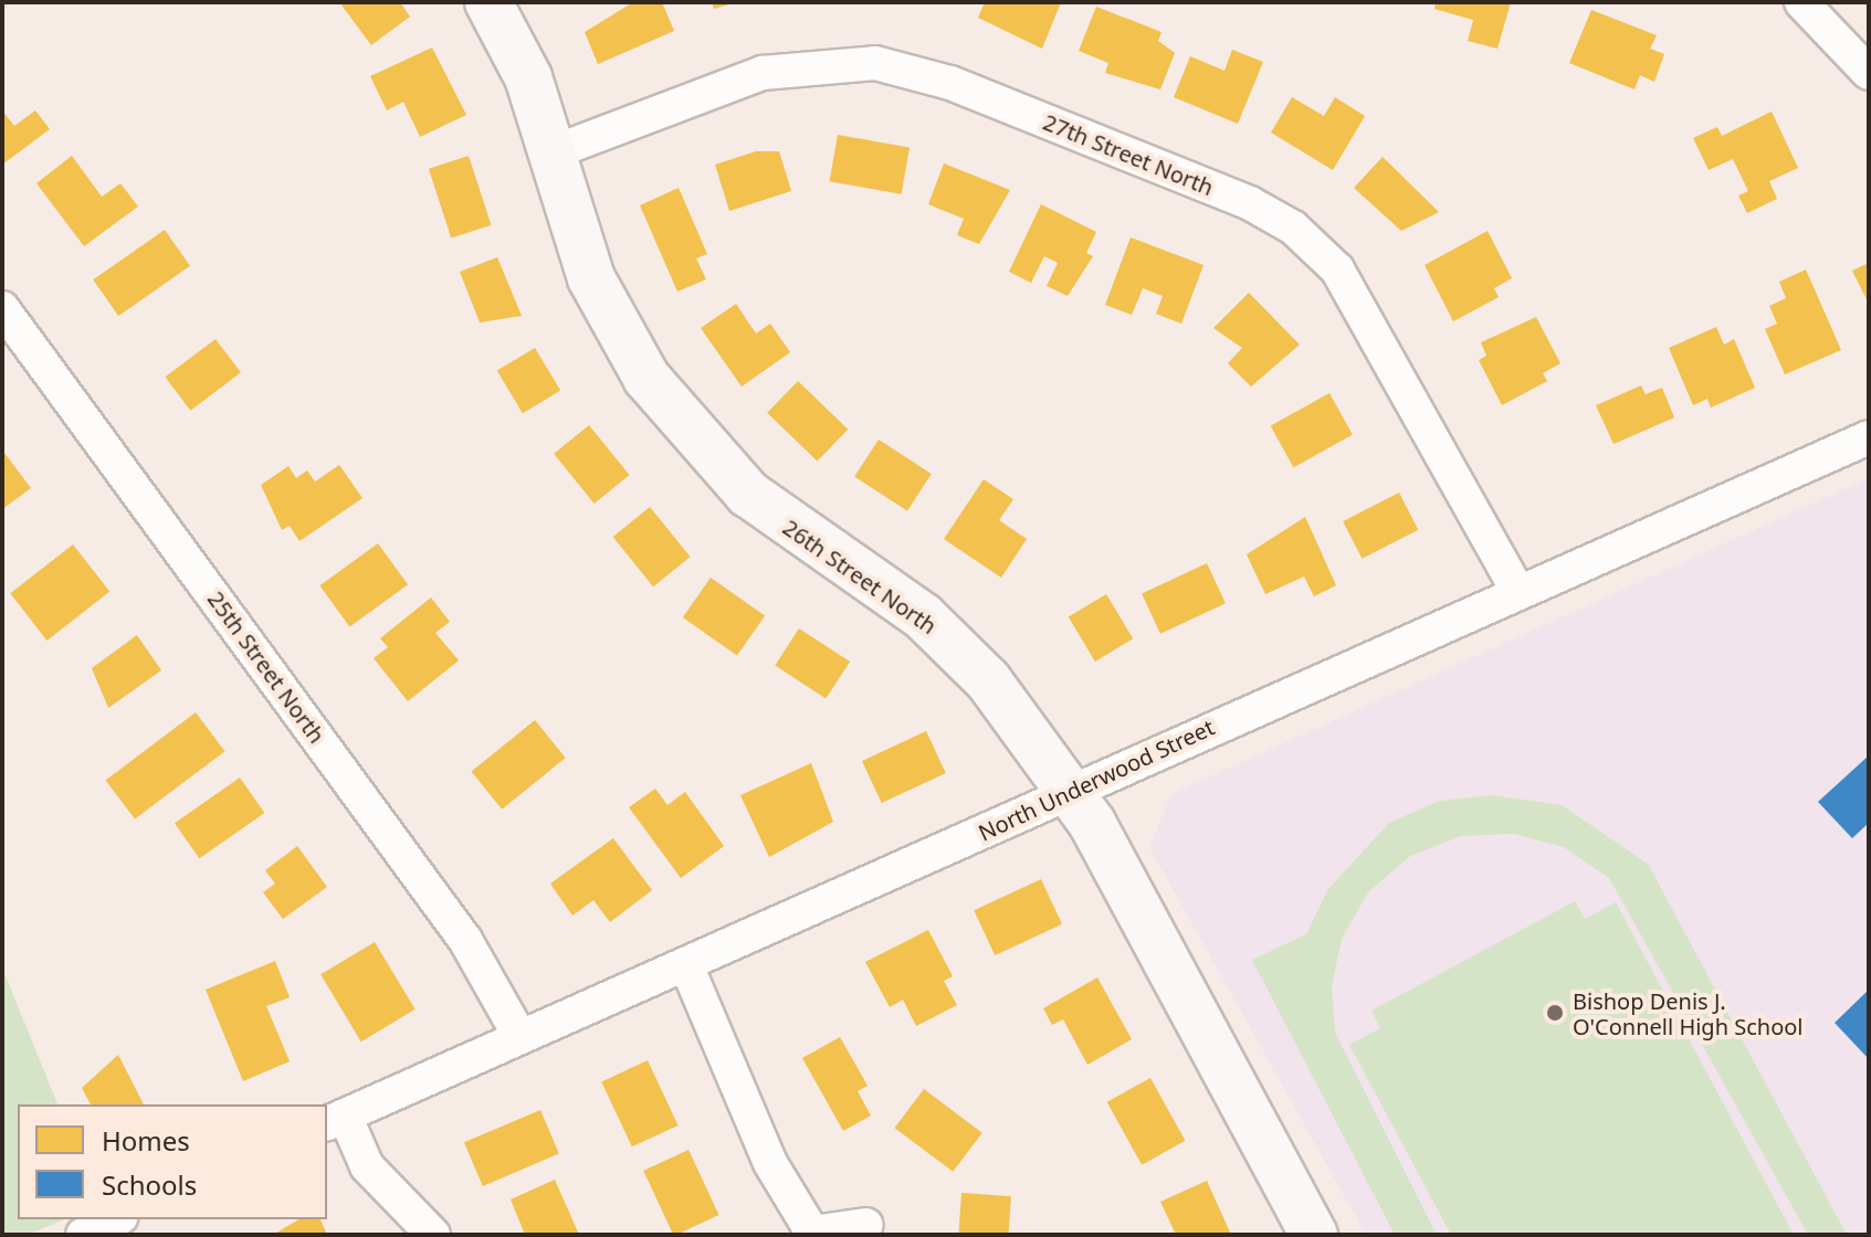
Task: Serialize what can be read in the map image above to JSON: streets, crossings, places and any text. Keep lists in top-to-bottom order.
{
  "streets": {
    "street": [
      "27th Street North",
      "26th Street North",
      "25th Street North",
      "North Underwood Street"
    ]
  },
  "crossings": [
    ["27th Street North", "26th Street North"],
    ["27th Street North", "North Underwood Street"],
    ["26th Street North", "North Underwood Street"],
    ["25th Street North", "North Underwood Street"]
  ],
  "places": ["Bishop Denis J. O'Connell High School"],
  "legend": ["Homes", "Schools"]
}
